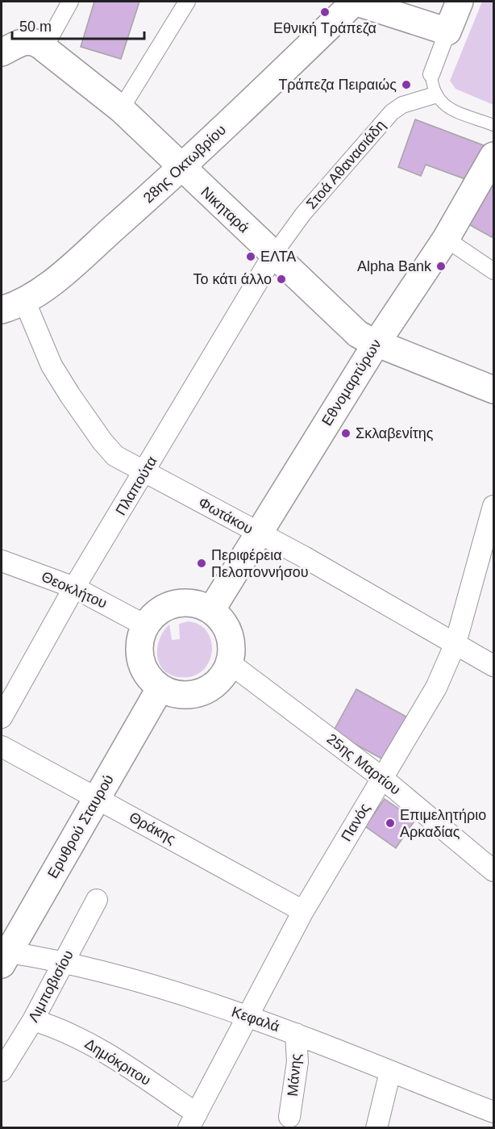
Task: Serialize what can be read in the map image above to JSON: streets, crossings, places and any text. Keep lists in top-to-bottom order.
{
  "streets": {
    "main road": [
      "28ης Οκτωβρίου",
      "Νικηταρά",
      "Εθνομαρτύρων",
      "Ερυθρού Σταυρού"
    ],
    "street": [
      "Στοά Αθανασιάδη",
      "Πλαπούτα",
      "Φωτάκου",
      "Θεοκλήτου",
      "25ης Μαρτίου",
      "Πανός",
      "Θράκης",
      "Λιμποβισίου",
      "Κεφαλά",
      "Δημόκριτου",
      "Μάνης"
    ]
  },
  "crossings": [
    ["28ης Οκτωβρίου", "Νικηταρά"],
    ["28ης Οκτωβρίου", "Φωτάκου"],
    ["Στοά Αθανασιάδη", "Νικηταρά"],
    ["Στοά Αθανασιάδη", "Πλαπούτα"],
    ["Νικηταρά", "Εθνομαρτύρων"],
    ["Νικηταρά", "Πλαπούτα"],
    ["Εθνομαρτύρων", "Φωτάκου"],
    ["Εθνομαρτύρων", "Θεοκλήτου"],
    ["Εθνομαρτύρων", "25ης Μαρτίου"],
    ["Εθνομαρτύρων", "Ερυθρού Σταυρού"],
    ["Πλαπούτα", "Φωτάκου"],
    ["Πλαπούτα", "Θεοκλήτου"],
    ["Φωτάκου", "Πανός"],
    ["Θεοκλήτου", "25ης Μαρτίου"],
    ["Θεοκλήτου", "Ερυθρού Σταυρού"],
    ["25ης Μαρτίου", "Πανός"],
    ["25ης Μαρτίου", "Ερυθρού Σταυρού"],
    ["Πανός", "Θράκης"],
    ["Πανός", "Κεφαλά"],
    ["Πανός", "Δημόκριτου"],
    ["Ερυθρού Σταυρού", "Θράκης"],
    ["Ερυθρού Σταυρού", "Κεφαλά"],
    ["Λιμποβισίου", "Κεφαλά"],
    ["Λιμποβισίου", "Δημόκριτου"],
    ["Κεφαλά", "Μάνης"]
  ],
  "places": [
    "Εθνική Τράπεζα",
    "Τράπεζα Πειραιώς",
    "ΕΛΤΑ",
    "Alpha Bank",
    "Το κάτι άλλο",
    "Σκλαβενίτης",
    "Περιφέρεια Πελοποννήσου",
    "Επιμελητήριο Αρκαδίας"
  ],
  "scale_bar": "50 m"
}
